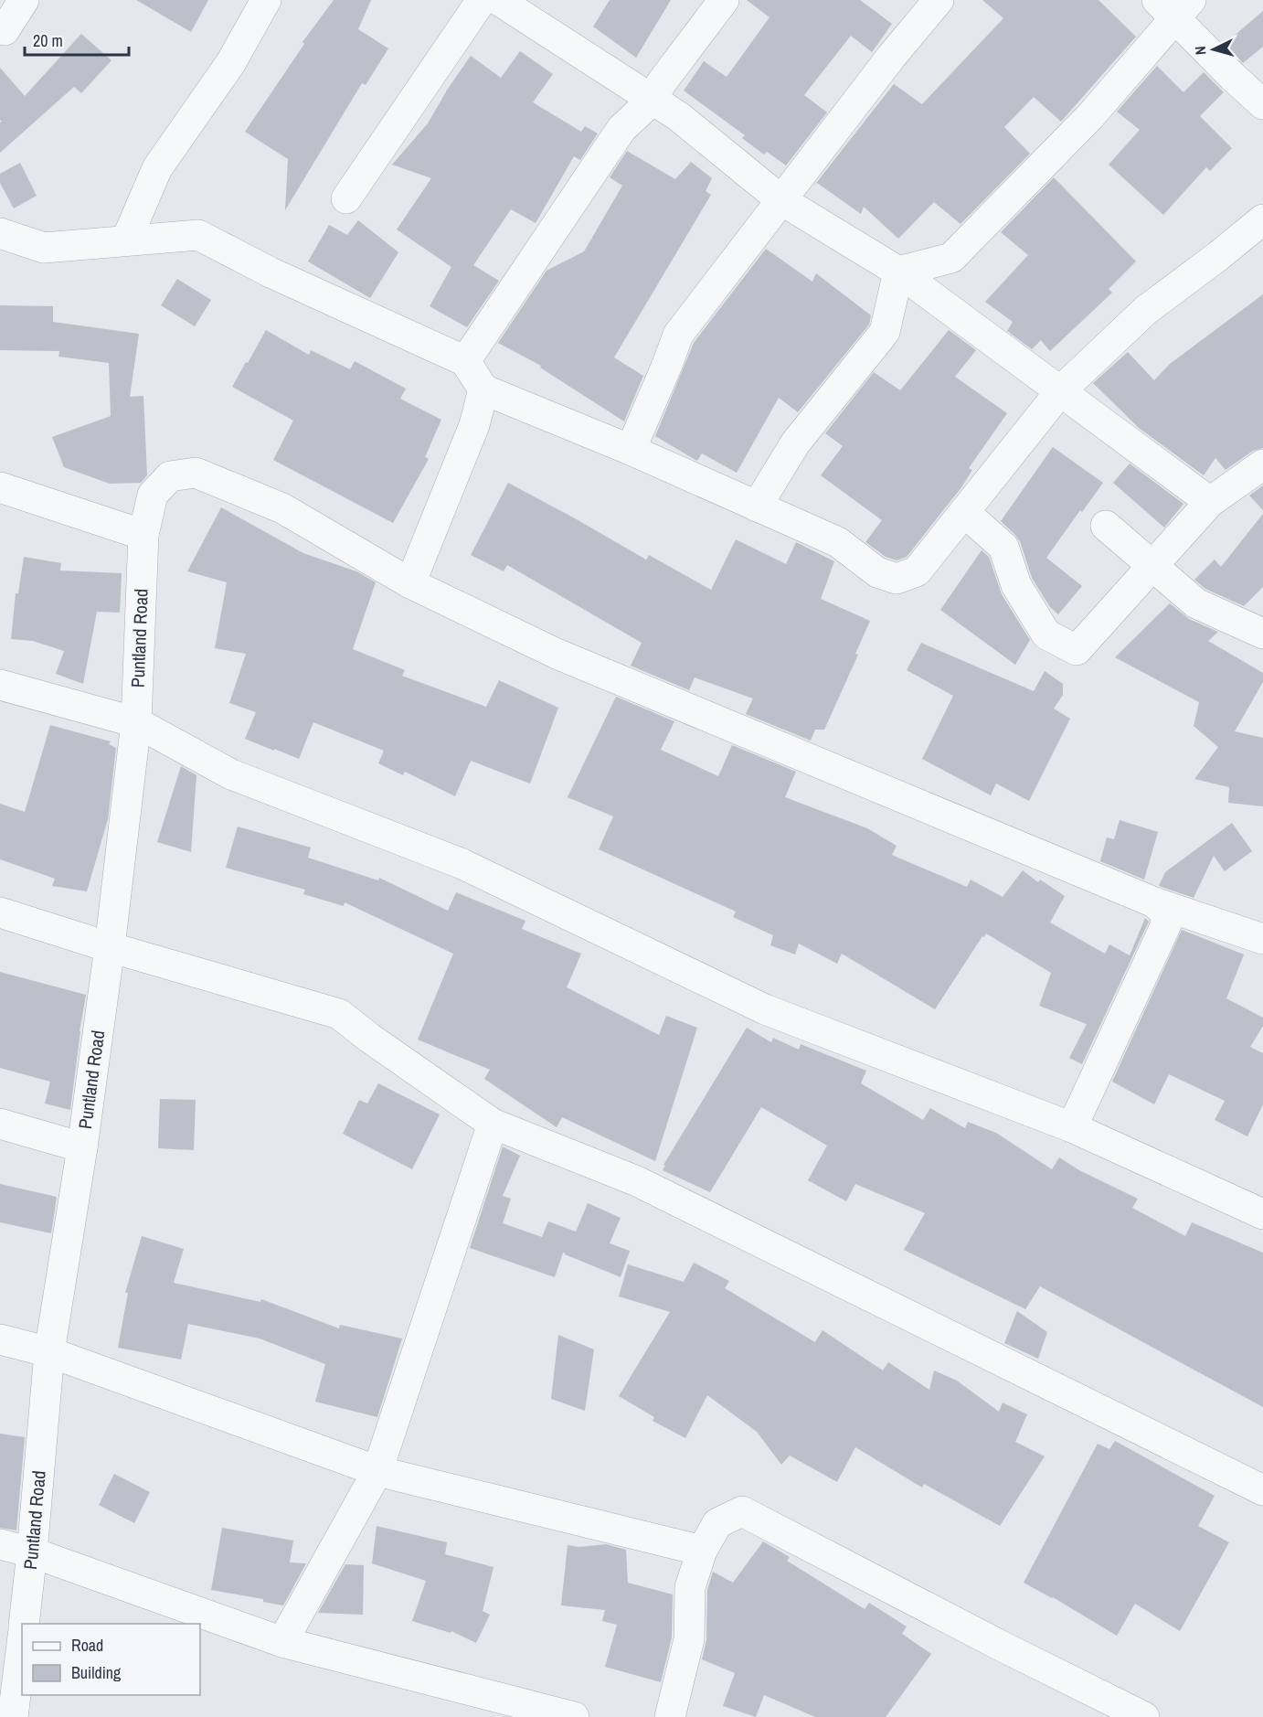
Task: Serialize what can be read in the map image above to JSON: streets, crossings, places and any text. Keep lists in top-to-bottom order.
{
  "streets": {
    "street": ["Puntland Road"]
  },
  "legend": ["Road", "Building"],
  "scale_bar": "20 m",
  "north": "left"
}
